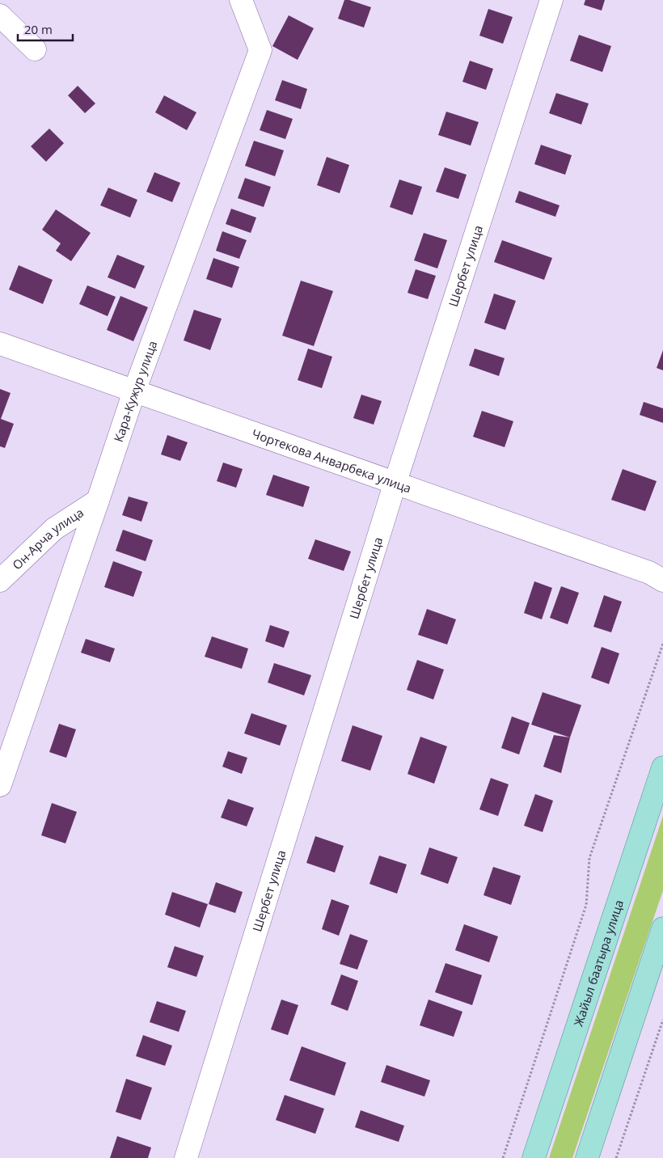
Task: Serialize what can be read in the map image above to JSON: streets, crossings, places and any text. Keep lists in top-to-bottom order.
{
  "streets": {
    "main road": ["Жайыл баатыра улица"],
    "street": [
      "Шербет улица",
      "Кара-Кужур улица",
      "Чортекова Анварбека улица",
      "Он-Арча улица"
    ]
  },
  "crossings": [
    ["Шербет улица", "Чортекова Анварбека улица"],
    ["Кара-Кужур улица", "Чортекова Анварбека улица"],
    ["Кара-Кужур улица", "Он-Арча улица"]
  ],
  "scale_bar": "20 m"
}
